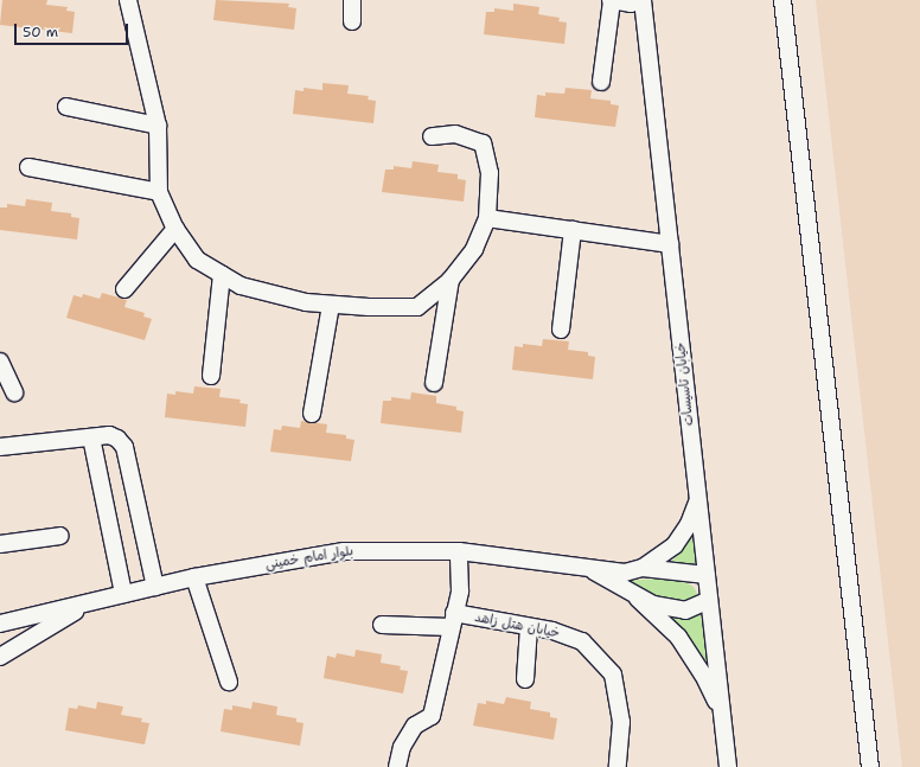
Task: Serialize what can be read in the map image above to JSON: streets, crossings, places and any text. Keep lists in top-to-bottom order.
{
  "streets": {
    "street": ["خیابان تاسیسات", "بلوار امام خمینی", "خیابان هتل زاهد"]
  },
  "scale_bar": "50 m"
}
